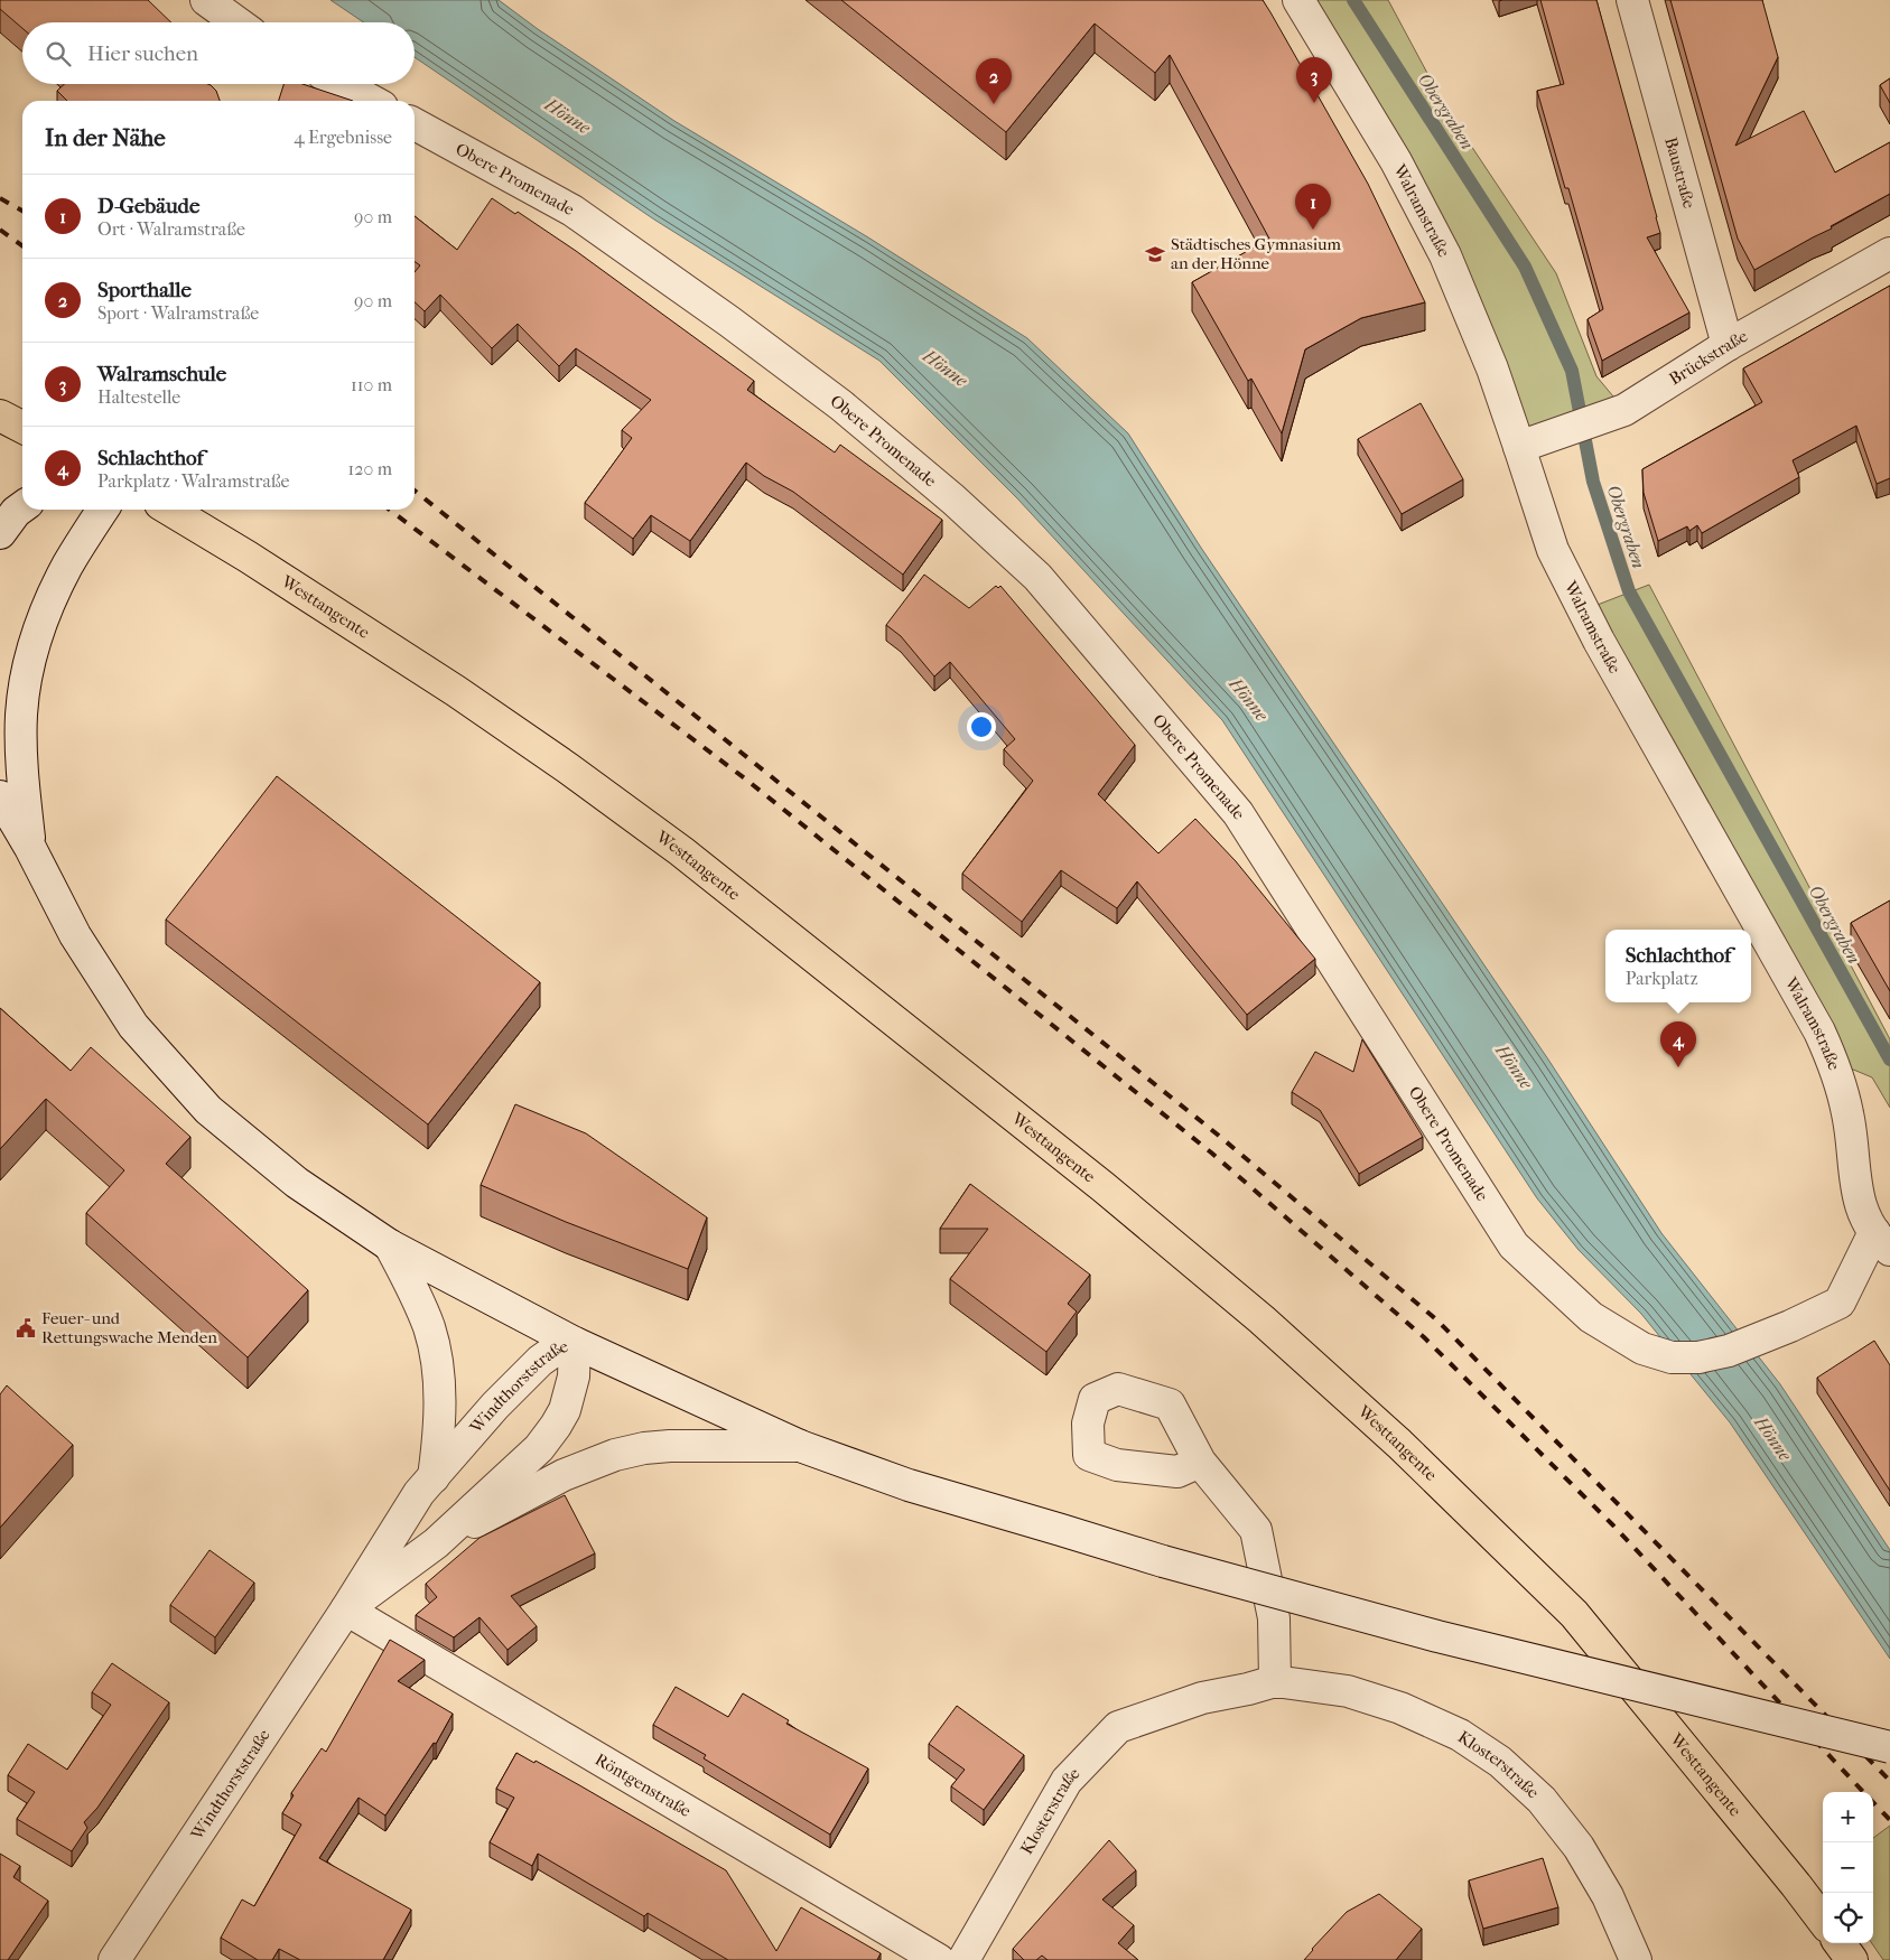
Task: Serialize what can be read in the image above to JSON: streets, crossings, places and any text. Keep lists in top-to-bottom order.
{
  "streets": {
    "main road": ["Westtangente"],
    "street": [
      "Baustraße",
      "Obere Promenade",
      "Walramstraße",
      "Brückstraße",
      "Windthorststraße",
      "Klosterstraße",
      "Röntgenstraße"
    ]
  },
  "crossings": [
    ["Baustraße", "Brückstraße"],
    ["Obere Promenade", "Walramstraße"],
    ["Walramstraße", "Brückstraße"],
    ["Windthorststraße", "Röntgenstraße"]
  ],
  "water": ["Obergraben", "Hönne"],
  "places": {
    "school or university": ["Städtisches Gymnasium an der Hönne"],
    "public building": ["Feuer- und Rettungswache Menden"]
  },
  "page": {
    "search": "Hier suchen",
    "pins": [
      "3",
      "2",
      "1",
      "4"
    ],
    "heading": ["In der Nähe", "4 Ergebnisse"],
    "list": [
      {
        "mark": "1",
        "name": "D-Gebäude",
        "note": "Ort · Walramstraße",
        "value": "90 m"
      },
      {
        "mark": "2",
        "name": "Sporthalle",
        "note": "Sport · Walramstraße",
        "value": "90 m"
      },
      {
        "mark": "3",
        "name": "Walramschule",
        "note": "Haltestelle",
        "value": "110 m"
      },
      {
        "mark": "4",
        "name": "Schlachthof",
        "note": "Parkplatz · Walramstraße",
        "value": "120 m"
      }
    ],
    "popup": ["Schlachthof", "Parkplatz"],
    "map_buttons": ["+", "−"]
  }
}
